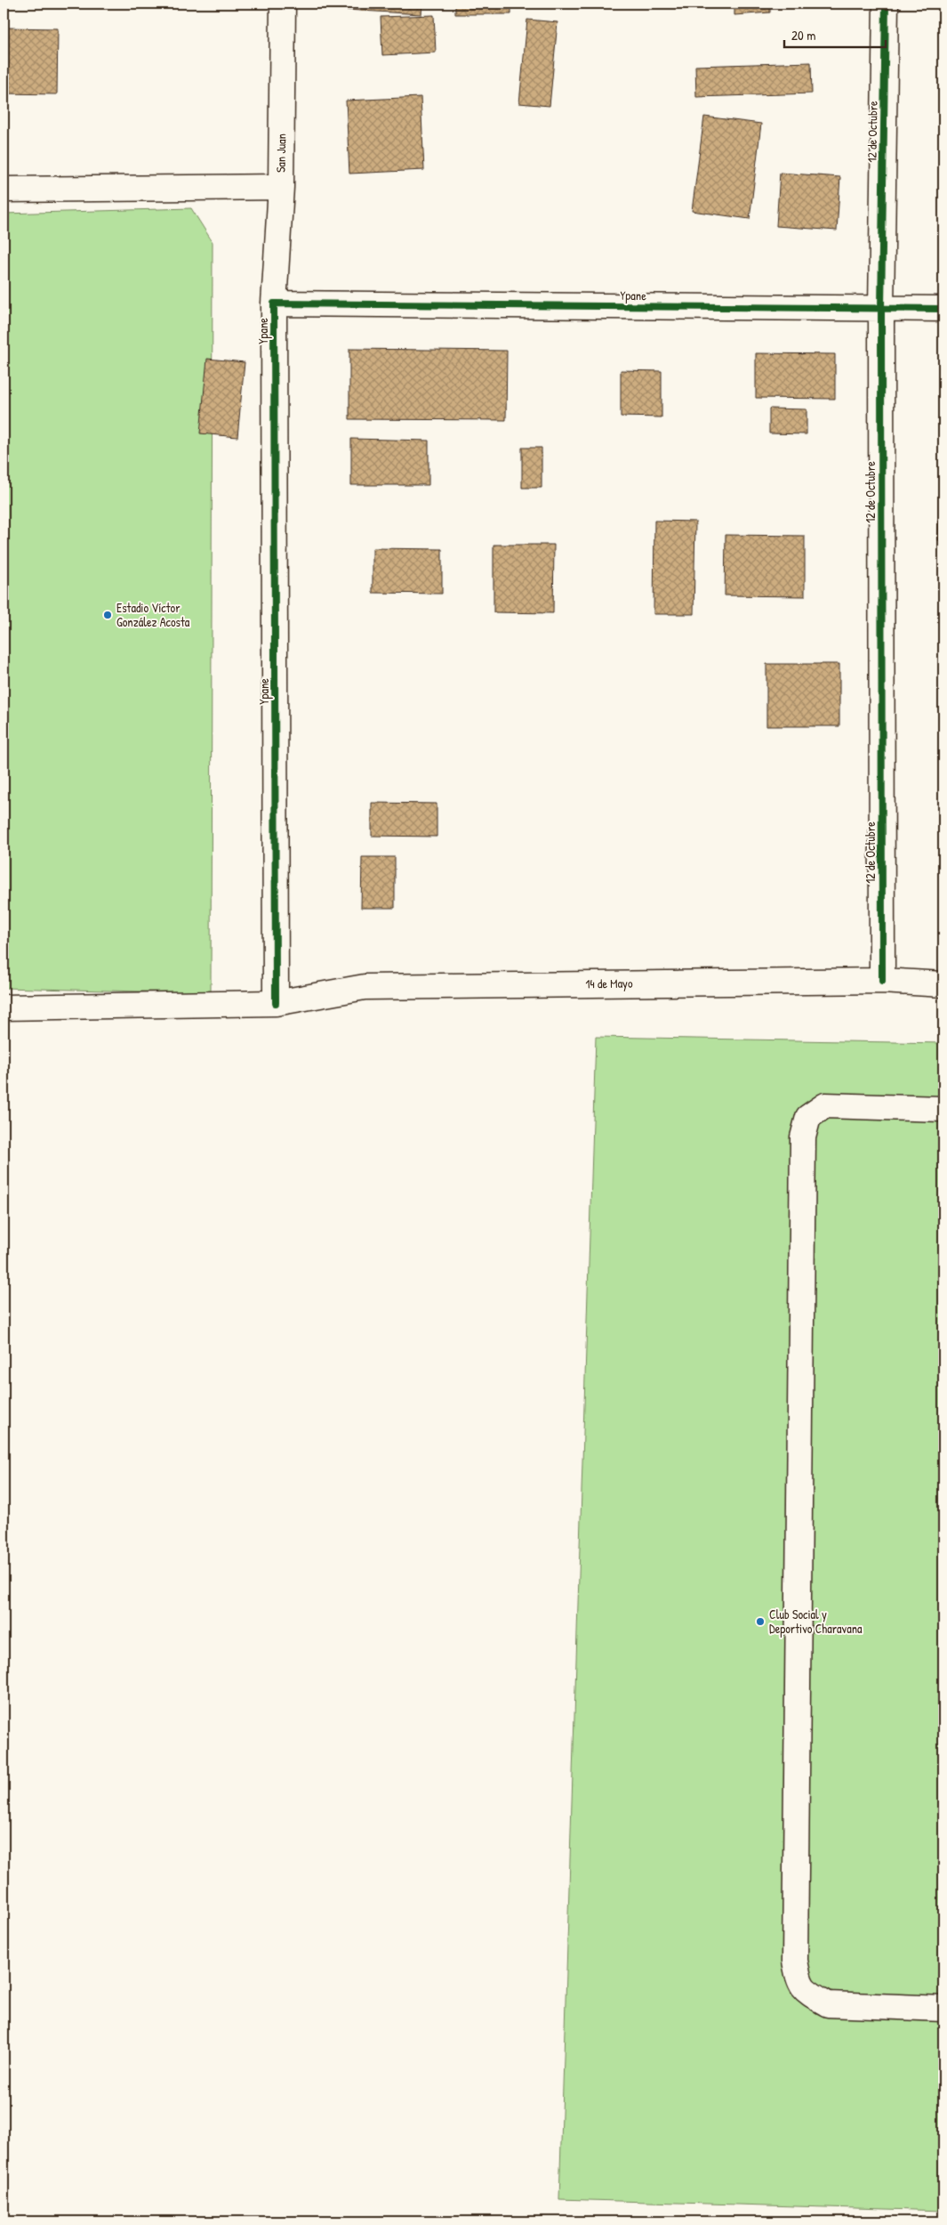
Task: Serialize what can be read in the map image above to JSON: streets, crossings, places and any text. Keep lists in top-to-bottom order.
{
  "streets": {
    "street": [
      "12 de Octubre",
      "San Juan",
      "Ypane",
      "14 de Mayo"
    ]
  },
  "crossings": [
    ["12 de Octubre", "Ypane"],
    ["12 de Octubre", "14 de Mayo"],
    ["San Juan", "Ypane"],
    ["Ypane", "14 de Mayo"]
  ],
  "places": ["Estadio Víctor González Acosta", "Club Social y Deportivo Charavana"],
  "scale_bar": "20 m"
}
